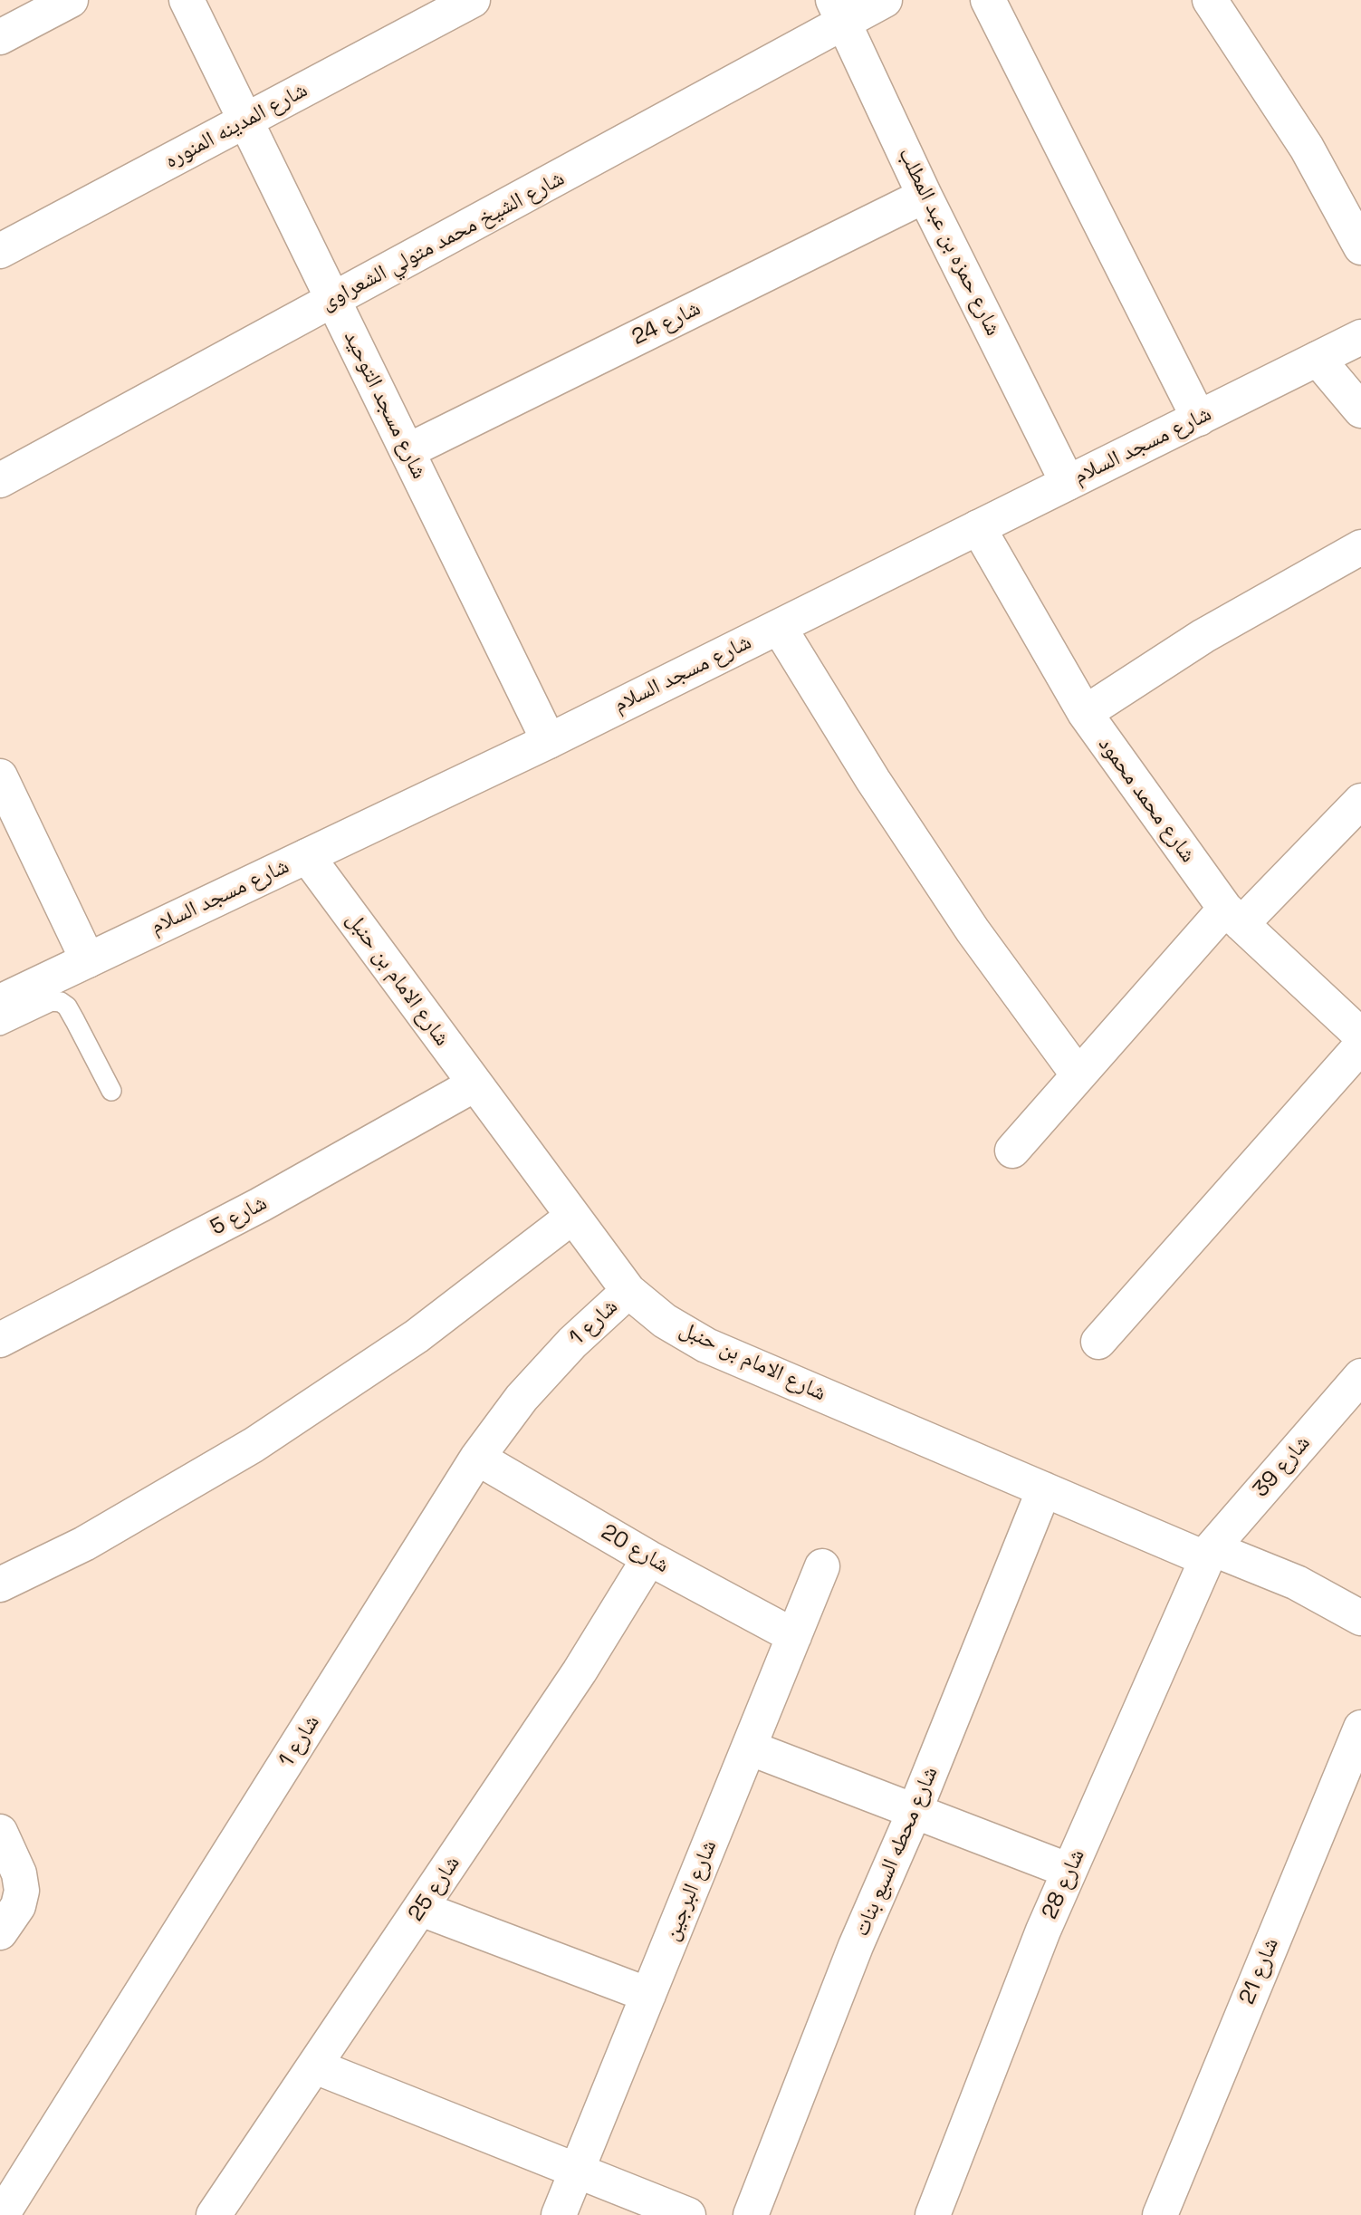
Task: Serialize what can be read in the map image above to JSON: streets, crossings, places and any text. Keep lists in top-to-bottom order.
{
  "streets": {
    "street": [
      "شارع المدينه المنوره",
      "شارع الشيخ محمد متولي الشعراوى",
      "شارع حمزه بن عبد المطلب",
      "شارع 24",
      "شارع مسجد التوحيد",
      "شارع مسجد السلام",
      "شارع محمد محمود",
      "شارع الامام بن حنبل",
      "شارع 5",
      "شارع 1",
      "شارع 39",
      "شارع 20",
      "شارع محطه السبع بنات",
      "شارع 28",
      "شارع 25",
      "شارع البرجين",
      "شارع 21"
    ]
  },
  "crossings": [
    ["شارع المدينه المنوره", "شارع مسجد التوحيد"],
    ["شارع الشيخ محمد متولي الشعراوى", "شارع حمزه بن عبد المطلب"],
    ["شارع الشيخ محمد متولي الشعراوى", "شارع مسجد التوحيد"],
    ["شارع حمزه بن عبد المطلب", "شارع 24"],
    ["شارع حمزه بن عبد المطلب", "شارع مسجد السلام"],
    ["شارع 24", "شارع مسجد التوحيد"],
    ["شارع مسجد التوحيد", "شارع مسجد السلام"],
    ["شارع مسجد السلام", "شارع محمد محمود"],
    ["شارع مسجد السلام", "شارع الامام بن حنبل"],
    ["شارع الامام بن حنبل", "شارع 5"],
    ["شارع الامام بن حنبل", "شارع 1"],
    ["شارع الامام بن حنبل", "شارع 39"],
    ["شارع الامام بن حنبل", "شارع محطه السبع بنات"],
    ["شارع الامام بن حنبل", "شارع 28"],
    ["شارع 1", "شارع 20"],
    ["شارع 39", "شارع 28"],
    ["شارع 20", "شارع 25"],
    ["شارع 20", "شارع البرجين"]
  ]
}
